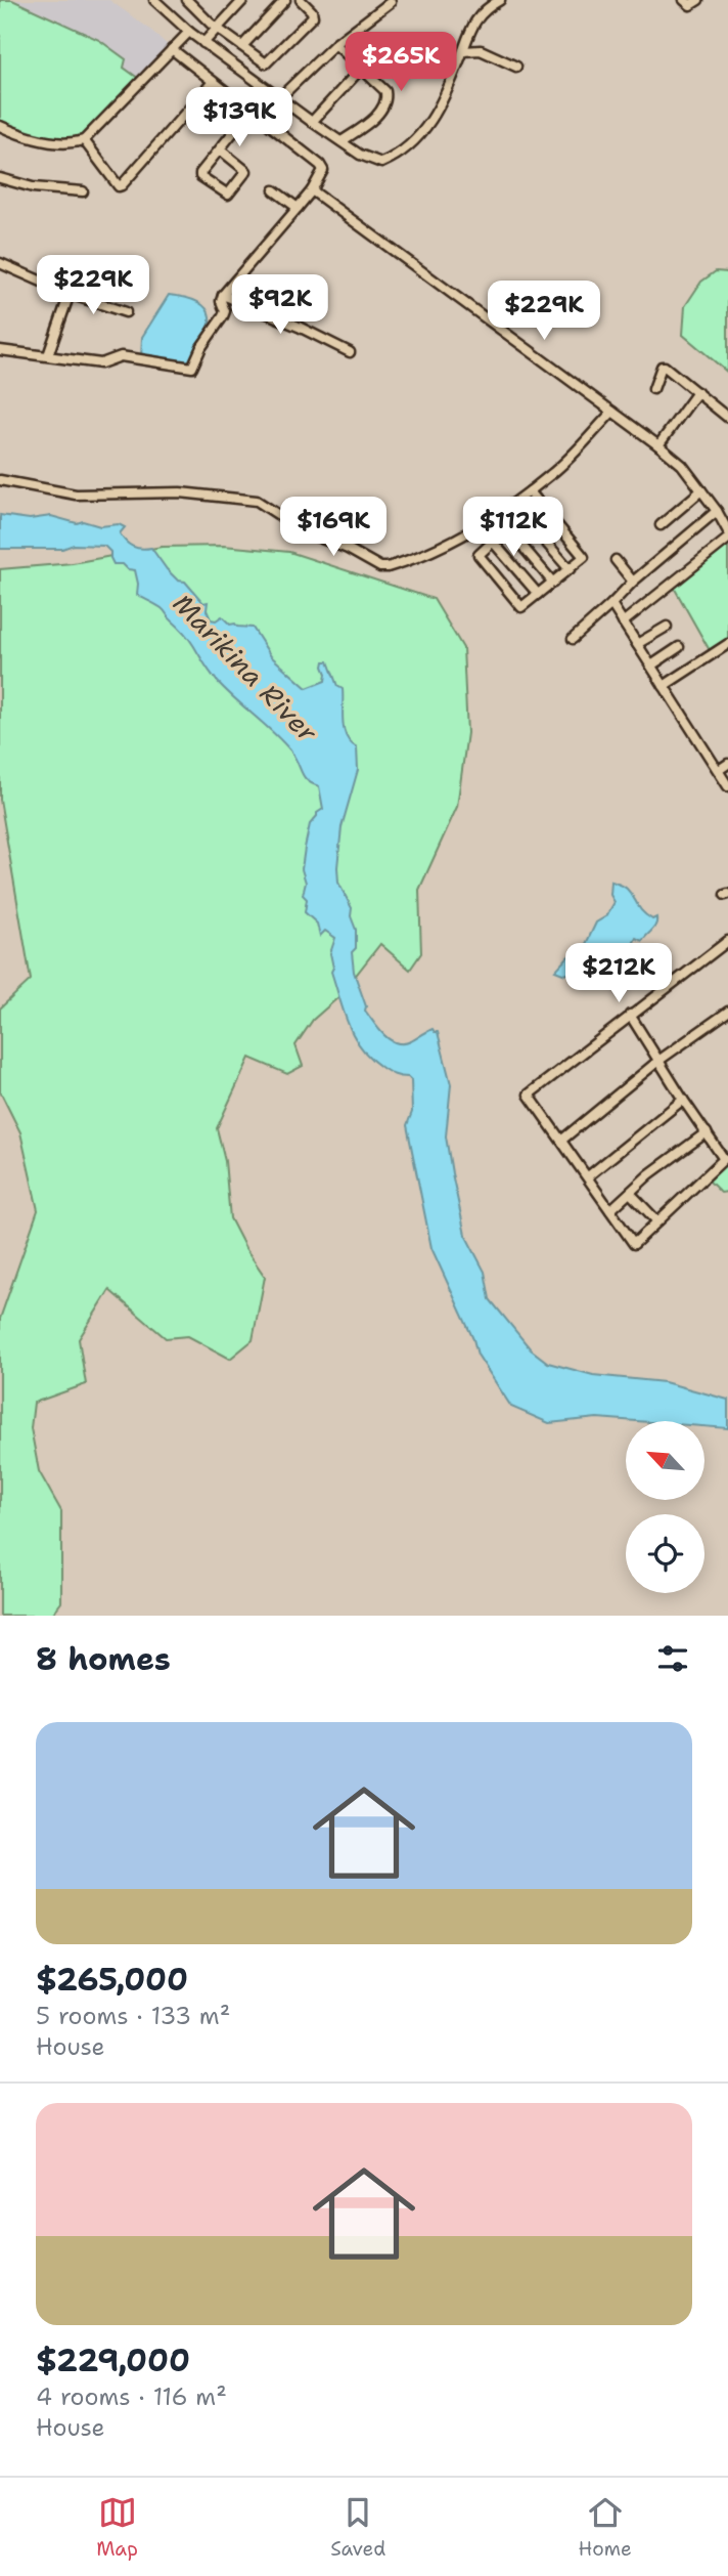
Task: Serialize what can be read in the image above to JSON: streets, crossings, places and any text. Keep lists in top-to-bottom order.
{
  "water": ["Marikina River"],
  "north": "top left",
  "page": {
    "price": [
      "$265K",
      "$139K",
      "$229K",
      "$92K",
      "$229K",
      "$169K",
      "$112K",
      "$212K"
    ],
    "heading": "8 homes",
    "list": [
      {
        "name": "$265,000",
        "note": "5 rooms · 133 m² · House"
      },
      {
        "name": "$229,000",
        "note": "4 rooms · 116 m² · House"
      }
    ],
    "tabs": ["Map", "Saved", "Home"]
  }
}
